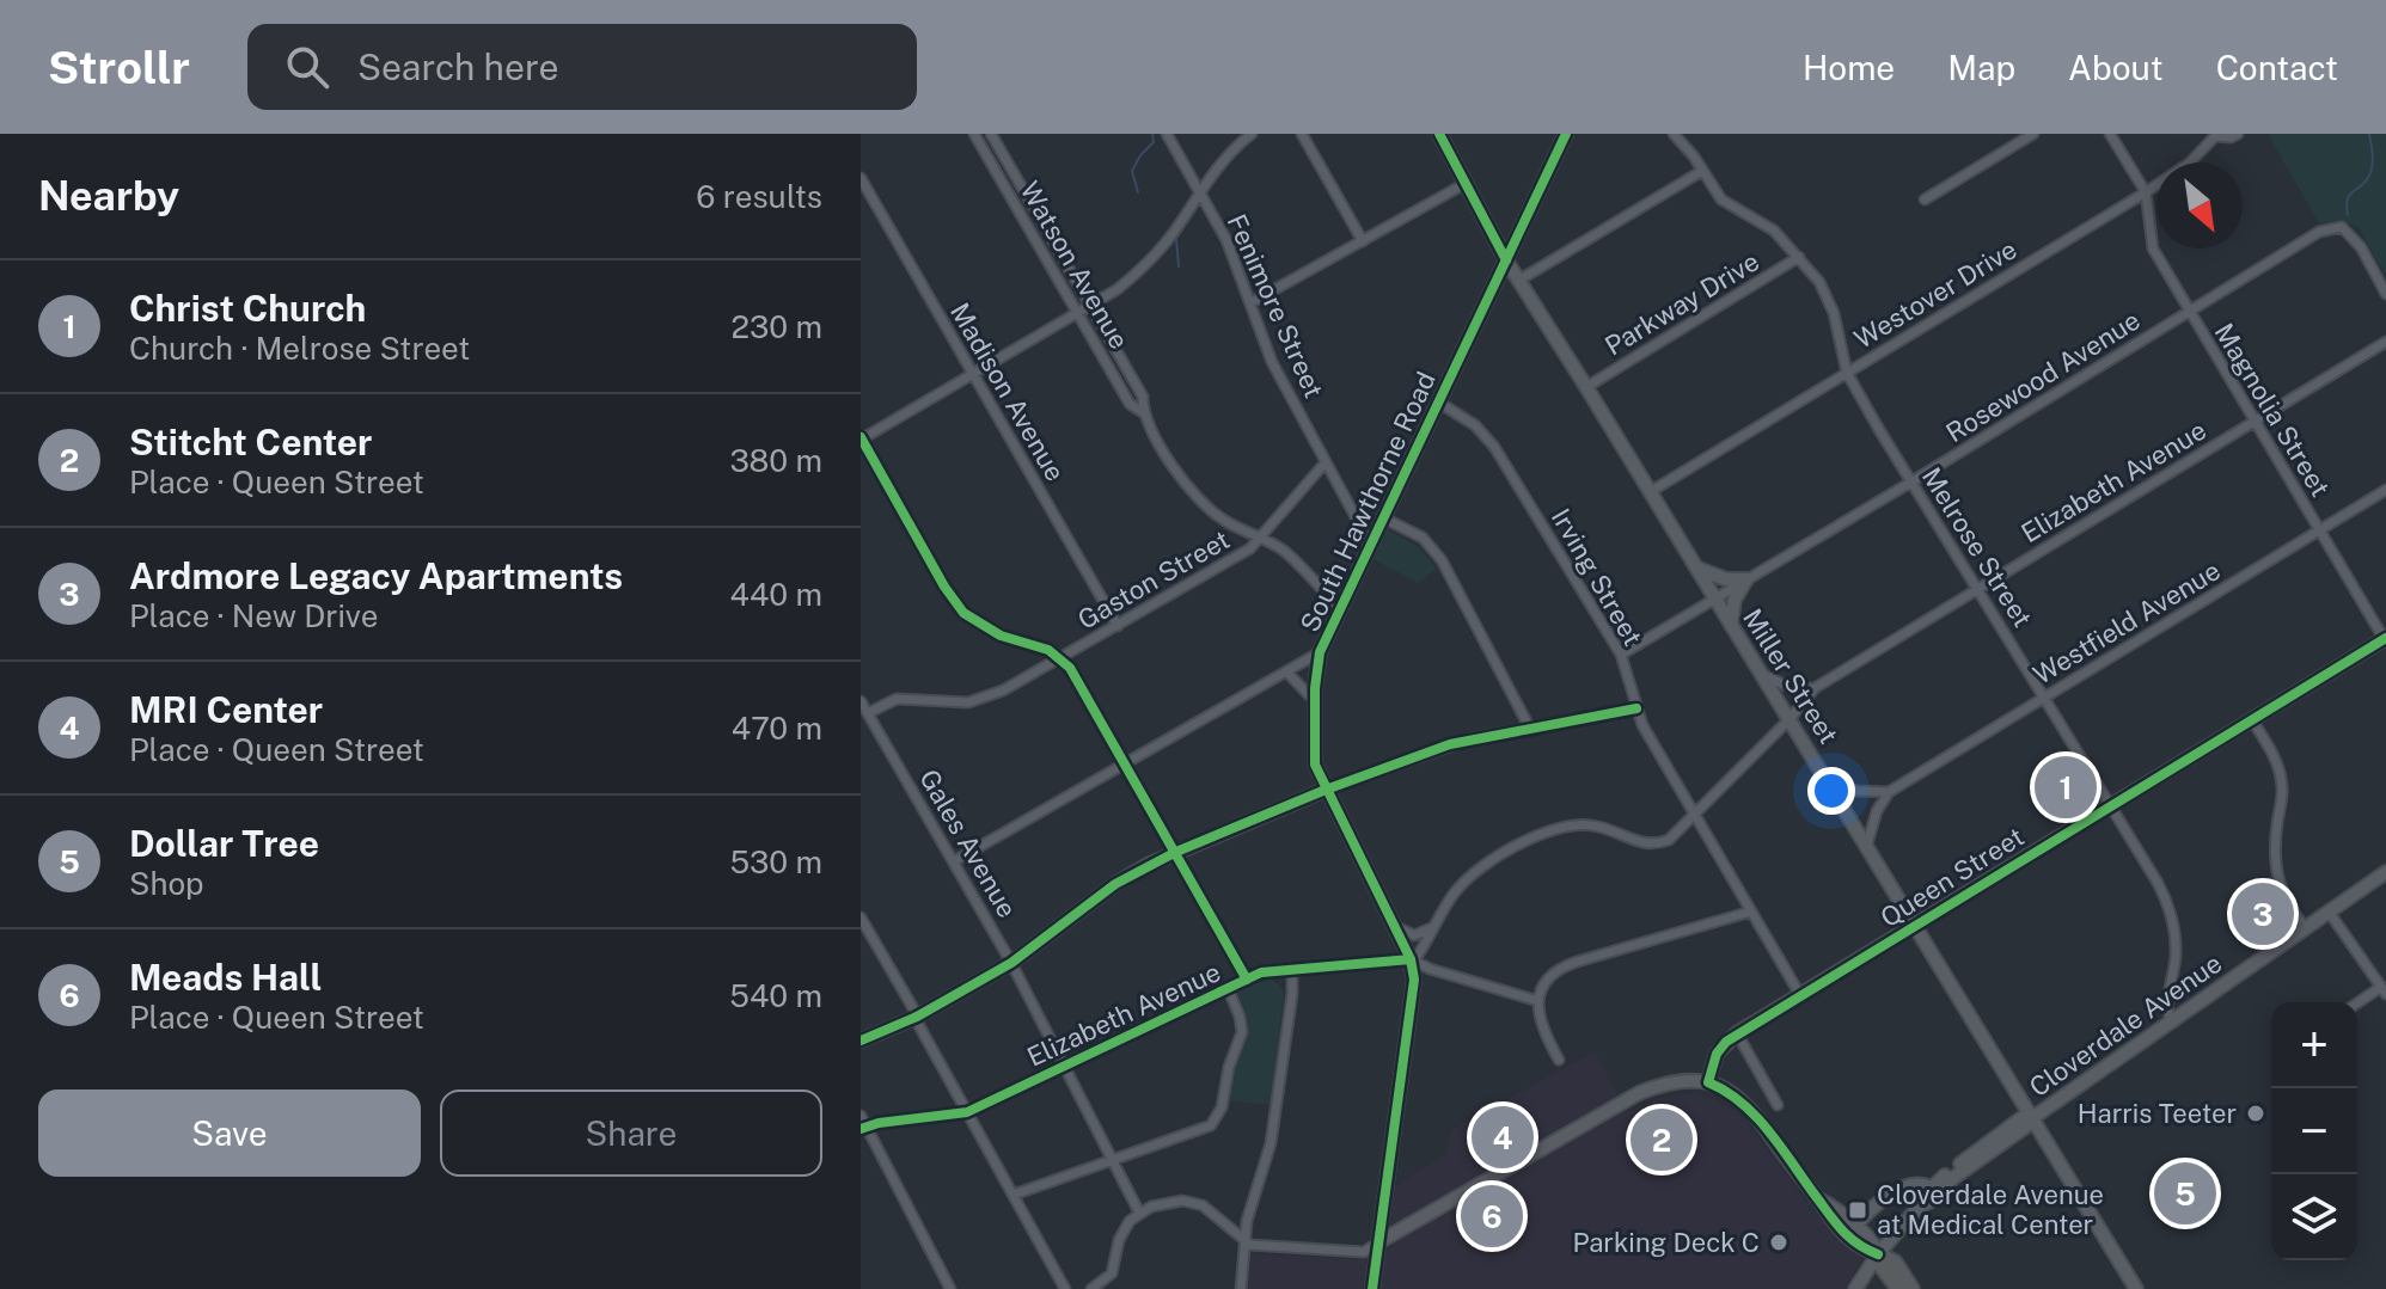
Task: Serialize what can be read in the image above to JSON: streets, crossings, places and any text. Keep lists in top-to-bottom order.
{
  "streets": {
    "main road": [
      "South Hawthorne Road",
      "Miller Street",
      "Queen Street",
      "Cloverdale Avenue"
    ],
    "street": [
      "Watson Avenue",
      "Westover Drive",
      "Parkway Drive",
      "Fenimore Street",
      "Rosewood Avenue",
      "Madison Avenue",
      "Magnolia Street",
      "Elizabeth Avenue",
      "Melrose Street",
      "Irving Street",
      "Gaston Street",
      "Westfield Avenue",
      "Gales Avenue"
    ]
  },
  "crossings": [
    ["Watson Avenue", "South Hawthorne Road"],
    ["Watson Avenue", "Gaston Street"],
    ["Westover Drive", "Magnolia Street"],
    ["Westover Drive", "Melrose Street"],
    ["Westover Drive", "Miller Street"],
    ["Parkway Drive", "Melrose Street"],
    ["Parkway Drive", "Miller Street"],
    ["Fenimore Street", "South Hawthorne Road"],
    ["Fenimore Street", "Gaston Street"],
    ["Rosewood Avenue", "Magnolia Street"],
    ["Rosewood Avenue", "Melrose Street"],
    ["Rosewood Avenue", "Irving Street"],
    ["Rosewood Avenue", "Miller Street"],
    ["Madison Avenue", "Gaston Street"],
    ["Magnolia Street", "Elizabeth Avenue"],
    ["Magnolia Street", "Westfield Avenue"],
    ["Magnolia Street", "Queen Street"],
    ["Elizabeth Avenue", "South Hawthorne Road"],
    ["Elizabeth Avenue", "Melrose Street"],
    ["Elizabeth Avenue", "Irving Street"],
    ["Elizabeth Avenue", "Miller Street"],
    ["Elizabeth Avenue", "Gales Avenue"],
    ["South Hawthorne Road", "Irving Street"],
    ["South Hawthorne Road", "Miller Street"],
    ["Melrose Street", "Westfield Avenue"],
    ["Melrose Street", "Queen Street"],
    ["Melrose Street", "Cloverdale Avenue"],
    ["Irving Street", "Queen Street"],
    ["Gaston Street", "Gales Avenue"],
    ["Miller Street", "Queen Street"],
    ["Miller Street", "Cloverdale Avenue"]
  ],
  "places": {
    "other": ["Harris Teeter", "Parking Deck C"],
    "transit": ["Cloverdale Avenue at Medical Center"]
  },
  "north": "bottom right",
  "page": {
    "header": "Strollr",
    "search": "Search here",
    "nav": [
      "Home",
      "Map",
      "About",
      "Contact"
    ],
    "heading": ["Nearby", "6 results"],
    "list": [
      {
        "mark": "1",
        "name": "Christ Church",
        "note": "Church · Melrose Street",
        "value": "230 m"
      },
      {
        "mark": "2",
        "name": "Stitcht Center",
        "note": "Place · Queen Street",
        "value": "380 m"
      },
      {
        "mark": "3",
        "name": "Ardmore Legacy Apartments",
        "note": "Place · New Drive",
        "value": "440 m"
      },
      {
        "mark": "4",
        "name": "MRI Center",
        "note": "Place · Queen Street",
        "value": "470 m"
      },
      {
        "mark": "5",
        "name": "Dollar Tree",
        "note": "Shop",
        "value": "530 m"
      },
      {
        "mark": "6",
        "name": "Meads Hall",
        "note": "Place · Queen Street",
        "value": "540 m"
      }
    ],
    "pins": [
      "1",
      "3",
      "4",
      "2",
      "5",
      "6"
    ],
    "map_buttons": ["+", "−"],
    "buttons": ["Save", "Share"]
  }
}
